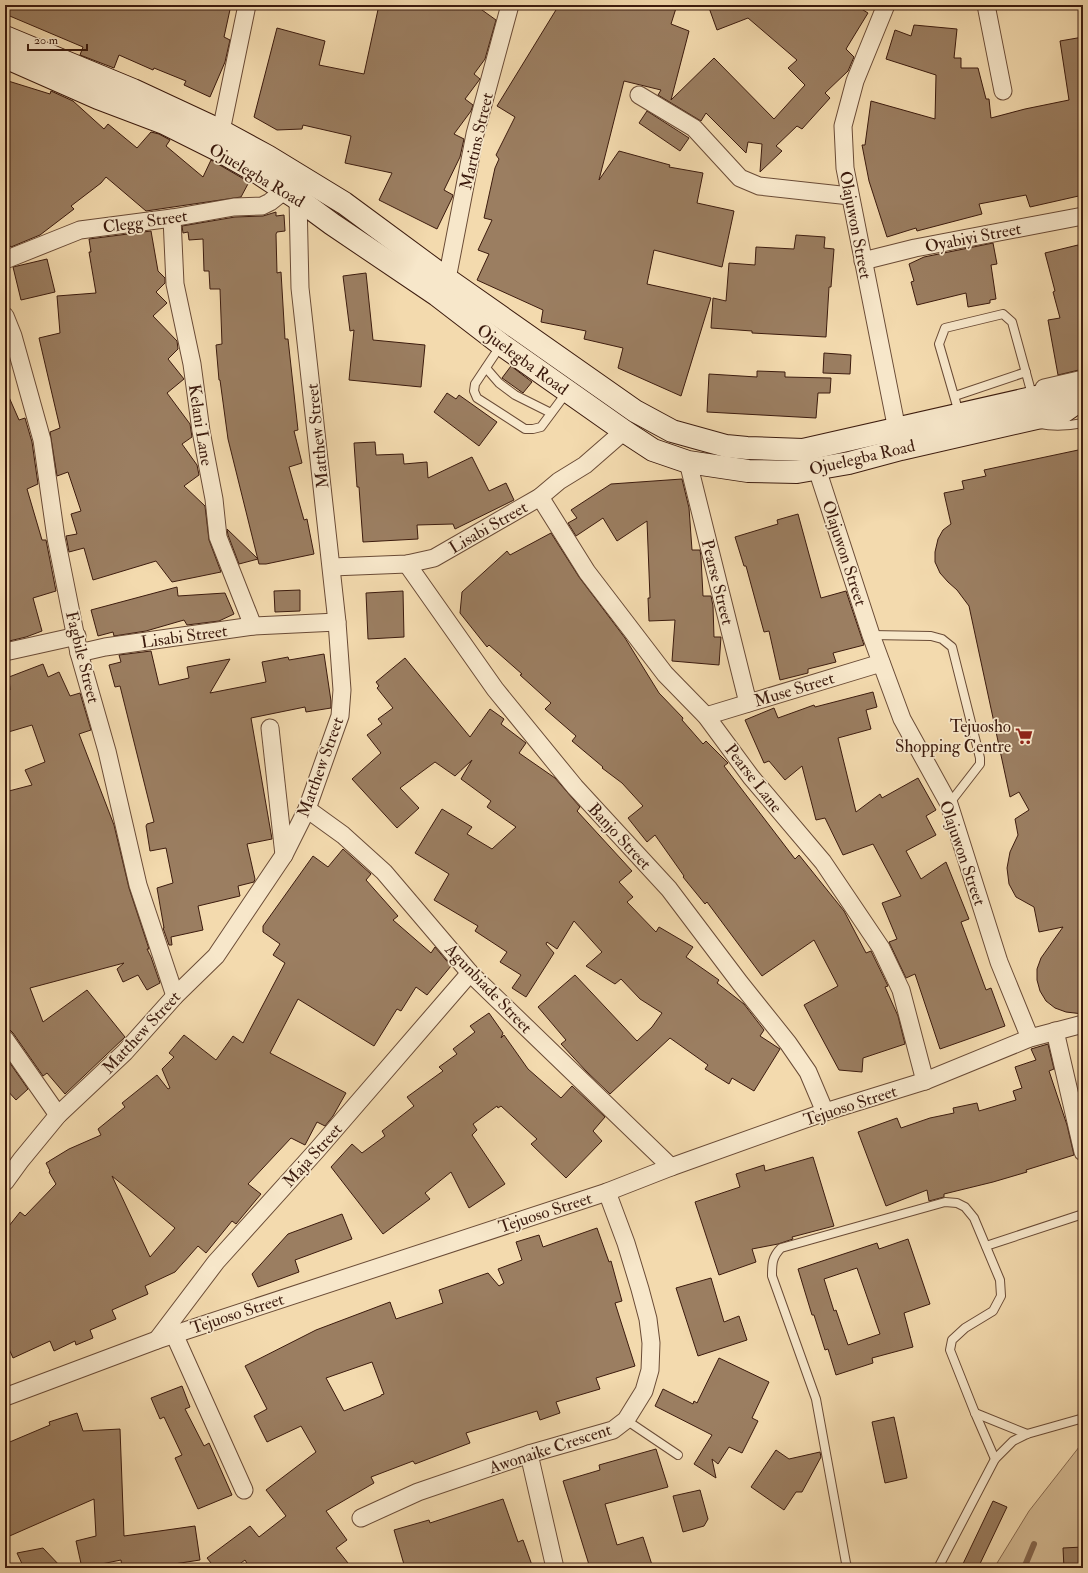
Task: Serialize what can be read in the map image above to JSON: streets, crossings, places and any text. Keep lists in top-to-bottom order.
{
  "streets": {
    "main road": ["Ojuelegba Road"],
    "street": [
      "Martins Street",
      "Clegg Street",
      "Olajuwon Street",
      "Oyabiyi Street",
      "Kelani Lane",
      "Matthew Street",
      "Lisabi Street",
      "Pearse Street",
      "Fagbile Street",
      "Muse Street",
      "Pearse Lane",
      "Banjo Street",
      "Agunbiade Street",
      "Tejuoso Street",
      "Maja Street",
      "Awonaike Crescent"
    ]
  },
  "crossings": [
    ["Martins Street", "Ojuelegba Road"],
    ["Ojuelegba Road", "Clegg Street"],
    ["Ojuelegba Road", "Olajuwon Street"],
    ["Ojuelegba Road", "Matthew Street"],
    ["Ojuelegba Road", "Lisabi Street"],
    ["Ojuelegba Road", "Pearse Street"],
    ["Clegg Street", "Kelani Lane"],
    ["Clegg Street", "Matthew Street"],
    ["Olajuwon Street", "Oyabiyi Street"],
    ["Olajuwon Street", "Muse Street"],
    ["Olajuwon Street", "Tejuoso Street"],
    ["Kelani Lane", "Lisabi Street"],
    ["Matthew Street", "Lisabi Street"],
    ["Matthew Street", "Fagbile Street"],
    ["Matthew Street", "Agunbiade Street"],
    ["Lisabi Street", "Fagbile Street"],
    ["Lisabi Street", "Pearse Lane"],
    ["Lisabi Street", "Banjo Street"],
    ["Pearse Street", "Muse Street"],
    ["Muse Street", "Pearse Lane"],
    ["Pearse Lane", "Tejuoso Street"],
    ["Banjo Street", "Tejuoso Street"],
    ["Agunbiade Street", "Tejuoso Street"],
    ["Agunbiade Street", "Maja Street"],
    ["Tejuoso Street", "Maja Street"],
    ["Tejuoso Street", "Awonaike Crescent"]
  ],
  "places": {
    "supermarket": ["Tejuosho Shopping Centre"]
  },
  "scale_bar": "20 m"
}
